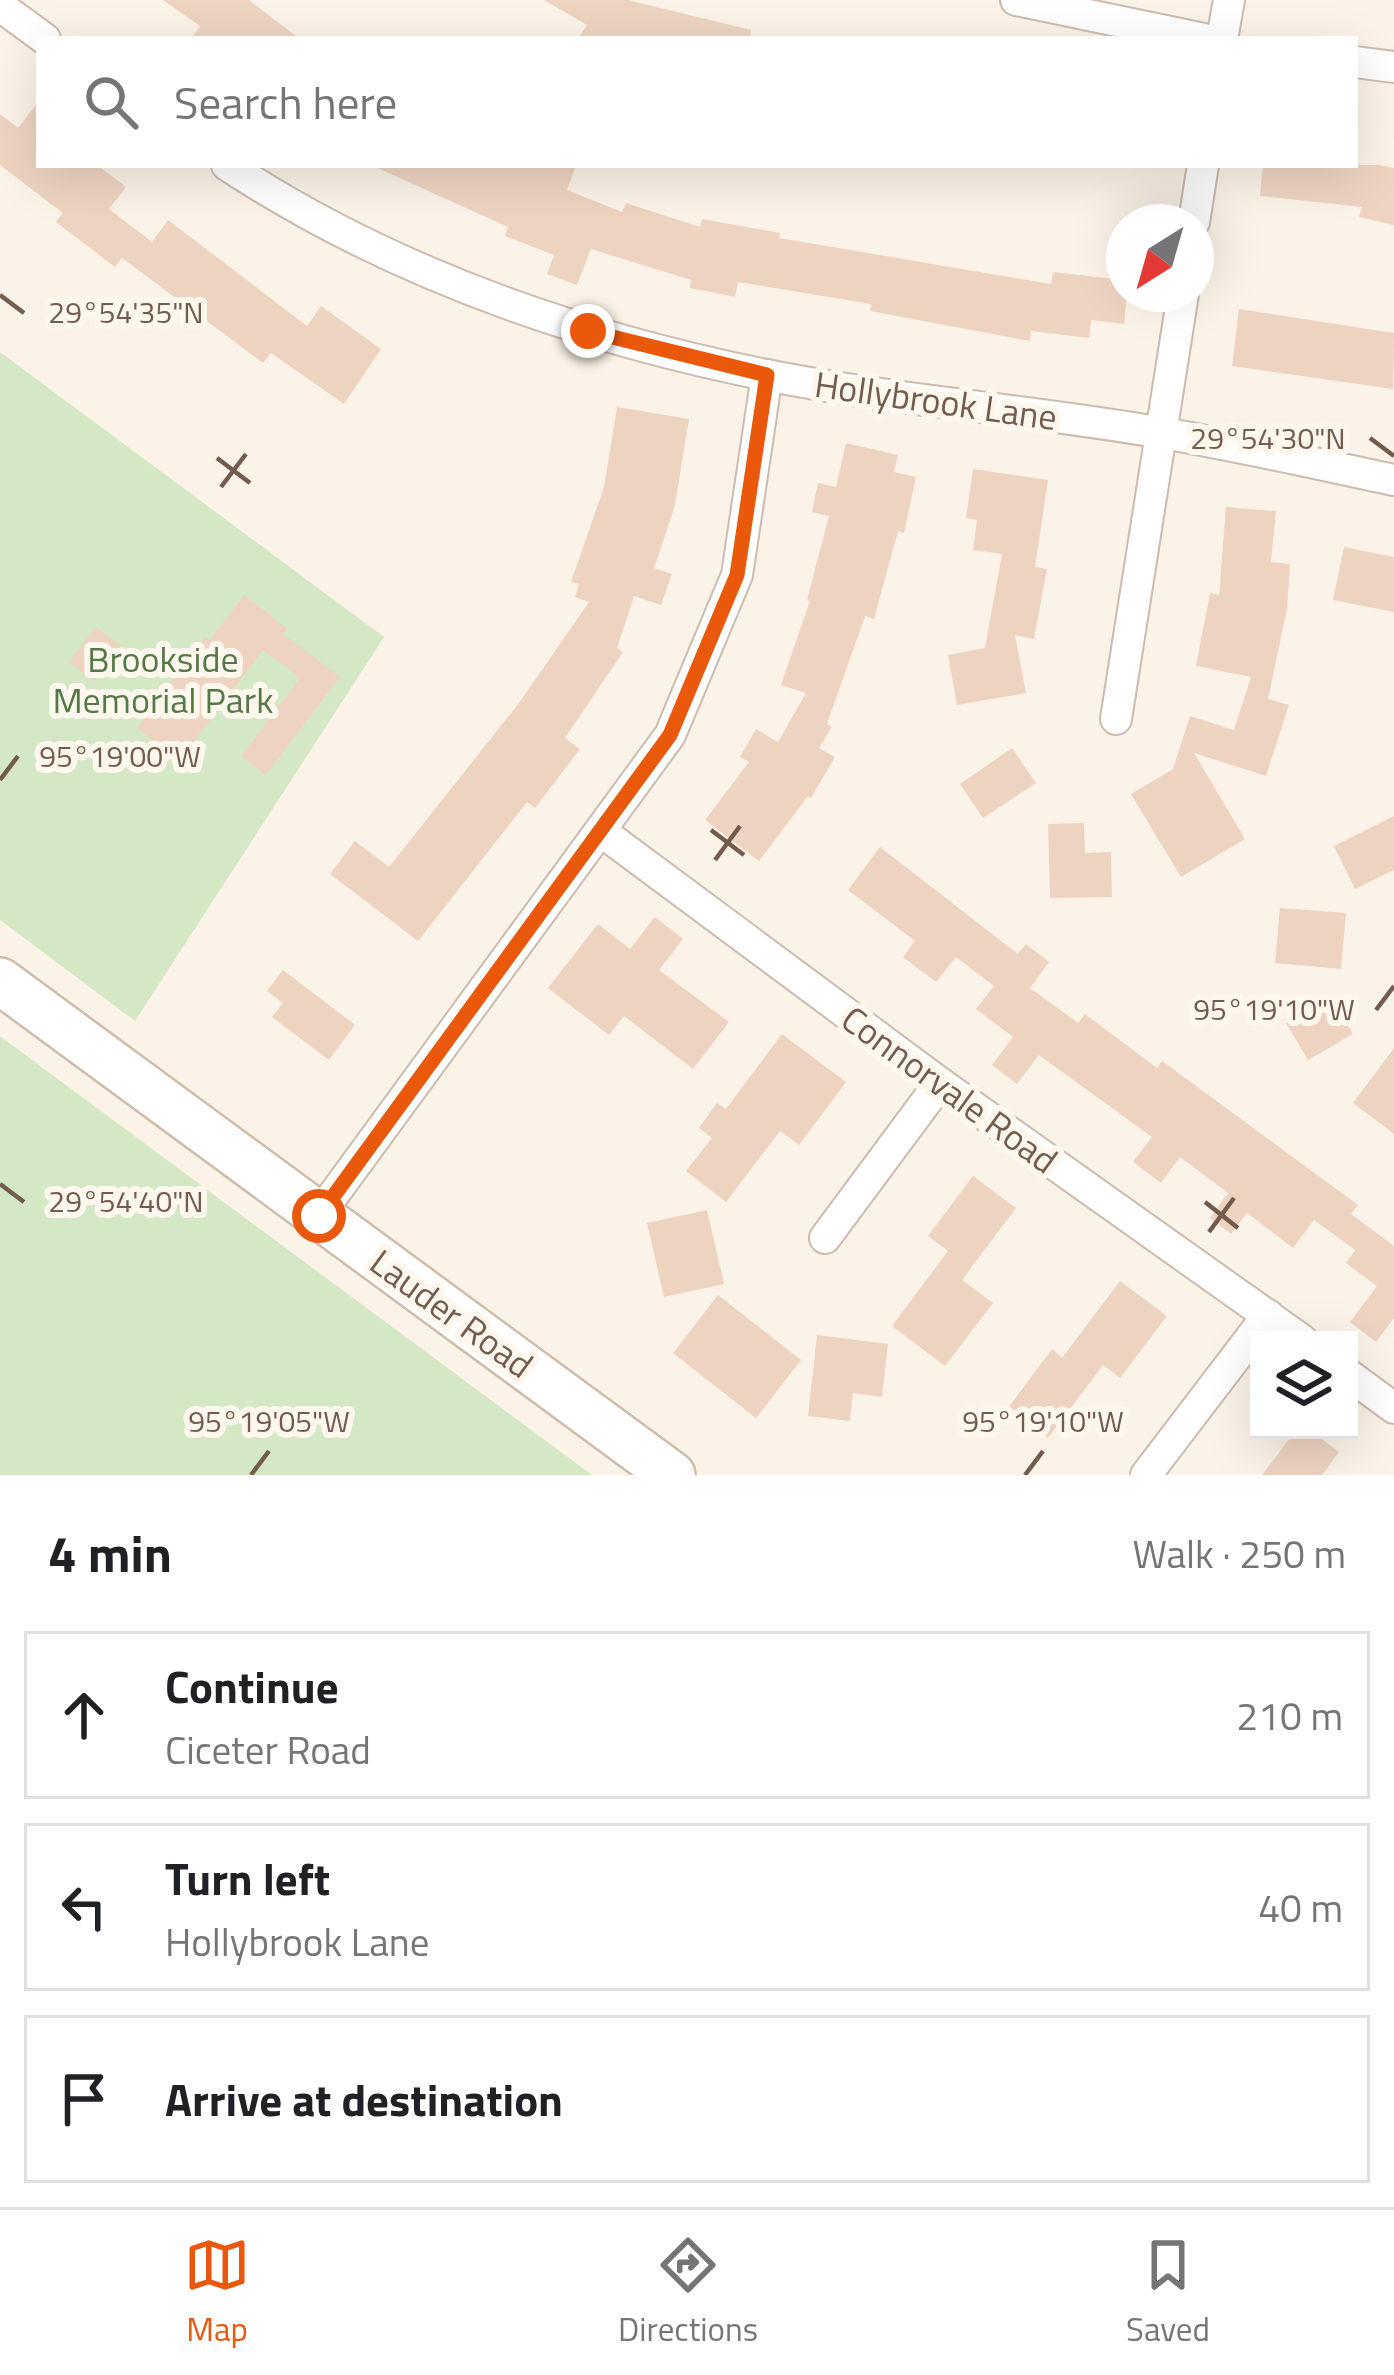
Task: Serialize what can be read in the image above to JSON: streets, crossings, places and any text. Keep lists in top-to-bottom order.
{
  "streets": {
    "main road": ["Lauder Road"],
    "street": ["Hollybrook Lane", "Connorvale Road"]
  },
  "parks": ["Brookside Memorial Park"],
  "north": "bottom left",
  "page": {
    "search": "Search here",
    "heading": ["4 min", "Walk · 250 m"],
    "list": [
      ["Continue", "Ciceter Road", "210 m"],
      ["Turn left", "Hollybrook Lane", "40 m"],
      "Arrive at destination"
    ],
    "nav": ["Map", "Directions", "Saved"]
  },
  "coordinates": [
    "29°54'35\"N",
    "29°54'30\"N",
    "95°19'00\"W",
    "95°19'10\"W",
    "29°54'40\"N",
    "95°19'05\"W"
  ]
}
